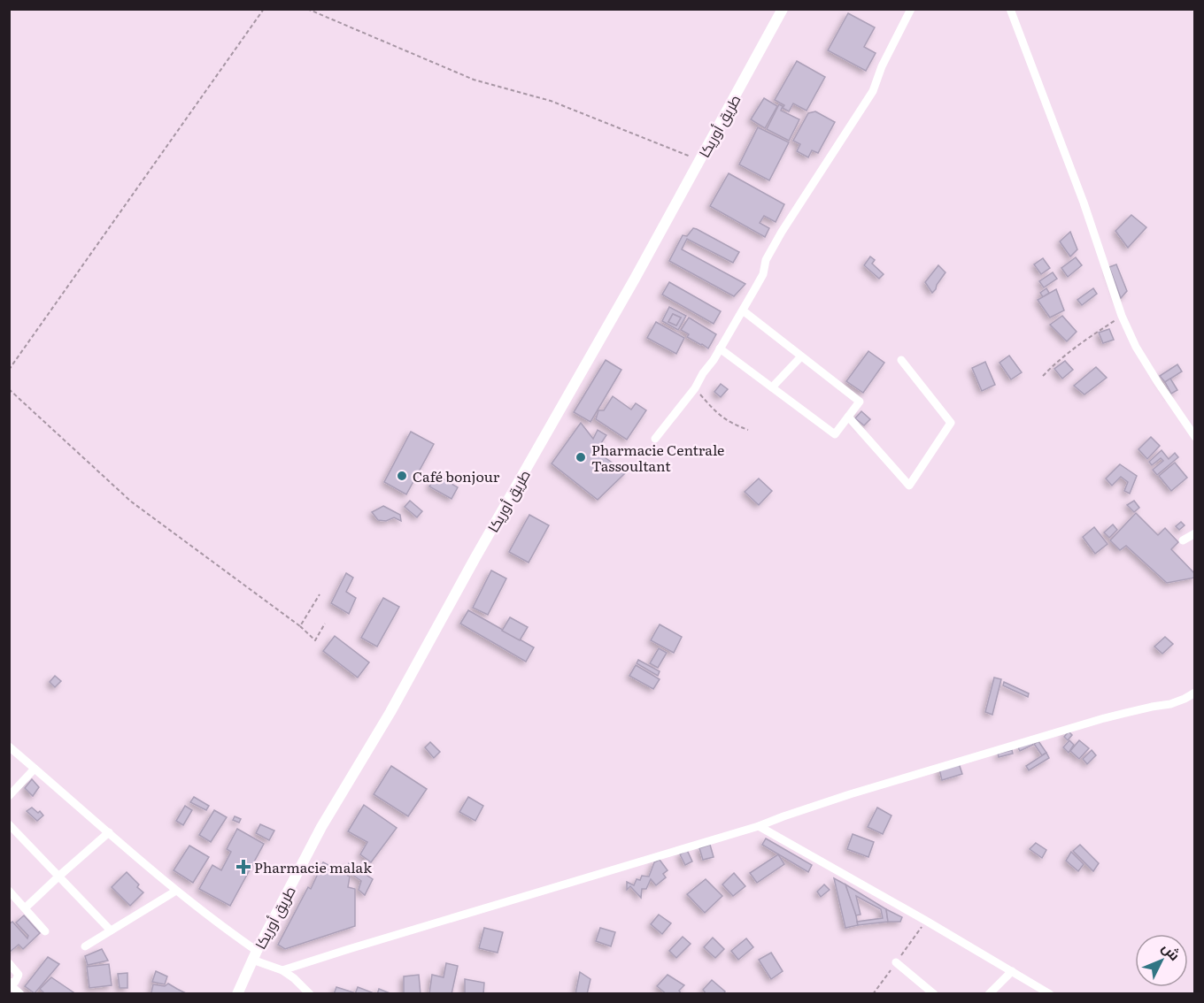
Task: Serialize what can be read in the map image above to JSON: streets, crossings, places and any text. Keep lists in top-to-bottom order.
{
  "streets": {
    "street": ["طريق أوريكا"]
  },
  "places": {
    "other": ["Pharmacie Centrale Tassoultant", "Café bonjour"],
    "health": ["Pharmacie malak"]
  },
  "north": "top right"
}
